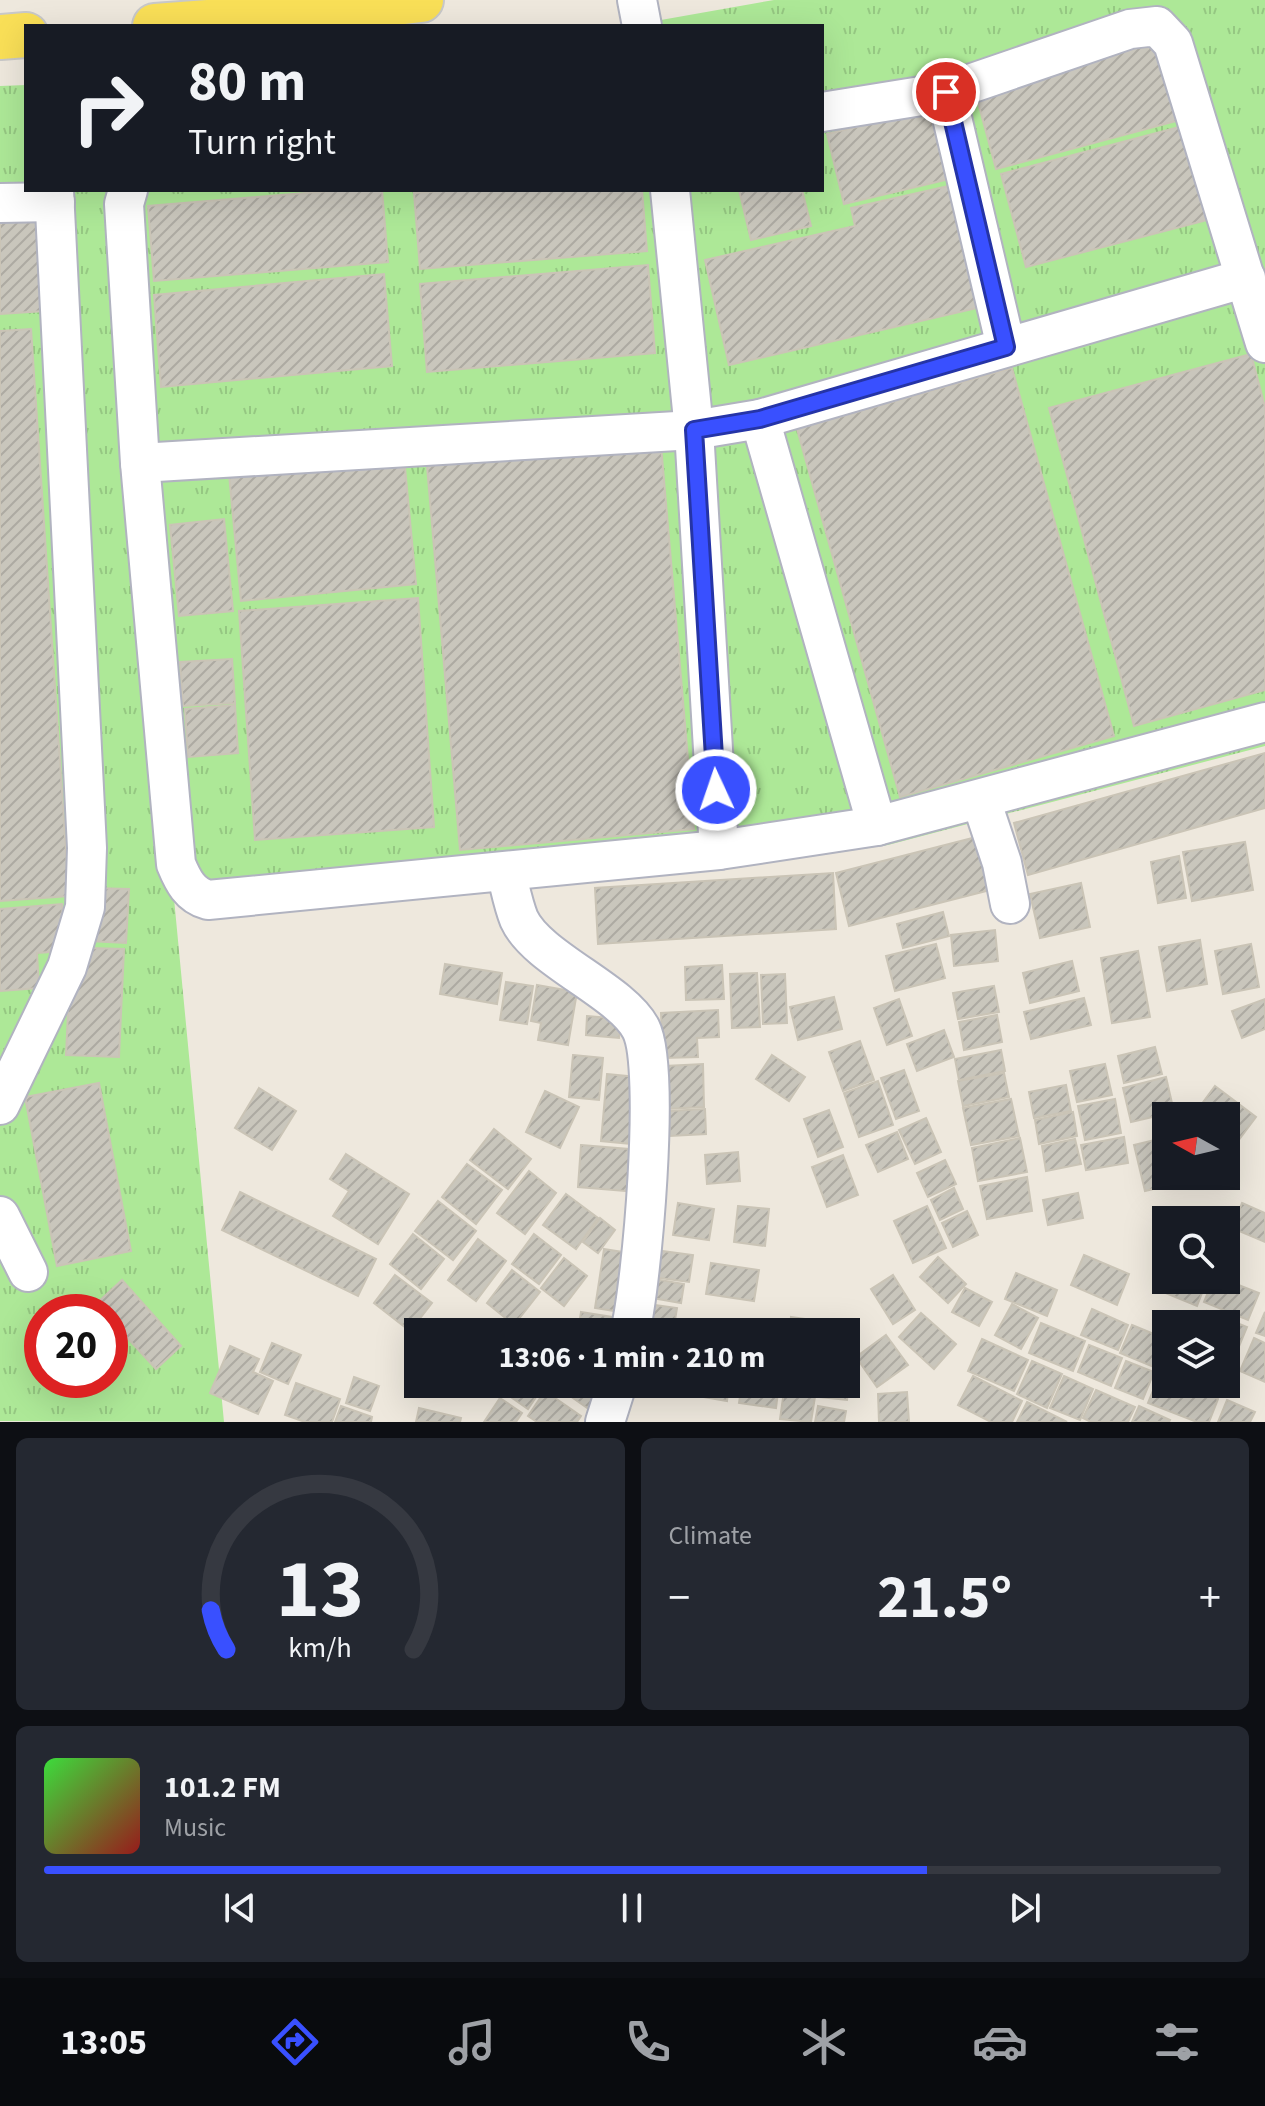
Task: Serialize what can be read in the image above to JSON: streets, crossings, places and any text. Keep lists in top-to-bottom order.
{
  "north": "left",
  "page": {
    "turn": ["80 m", "Turn right"],
    "limit": "20",
    "trip": "13:06 · 1 min · 210 m",
    "tile": "Climate",
    "heat": ["−", "21.5°", "+"],
    "song": ["101.2 FM", "Music"],
    "tabs": "13:05",
    "gauge": ["13", "km/h"]
  }
}
